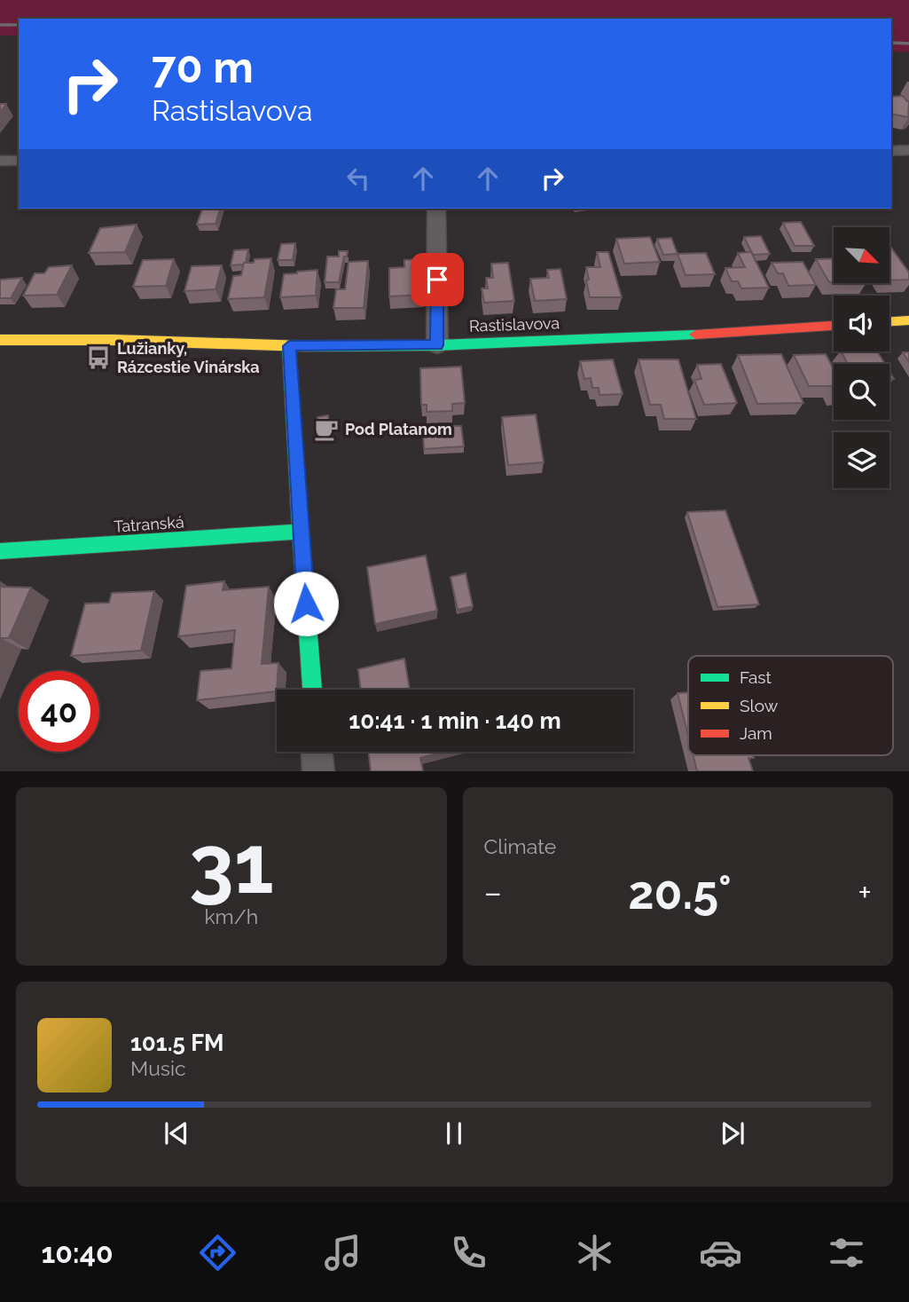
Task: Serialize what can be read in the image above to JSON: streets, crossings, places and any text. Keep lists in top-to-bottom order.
{
  "streets": {
    "street": ["Rastislavova", "Tatranská"]
  },
  "places": {
    "bus stop": ["Lužianky, Rázcestie Vinárska"],
    "cafe": ["Pod Platanom"]
  },
  "legend": ["Fast", "Slow", "Jam"],
  "north": "bottom right",
  "page": {
    "turn": ["70 m", "Rastislavova"],
    "limit": "40",
    "trip": "10:41 · 1 min · 140 m",
    "tile": [
      ["31", "km/h"],
      "Climate"
    ],
    "heat": ["−", "20.5°", "+"],
    "song": ["101.5 FM", "Music"],
    "tabs": "10:40"
  }
}
